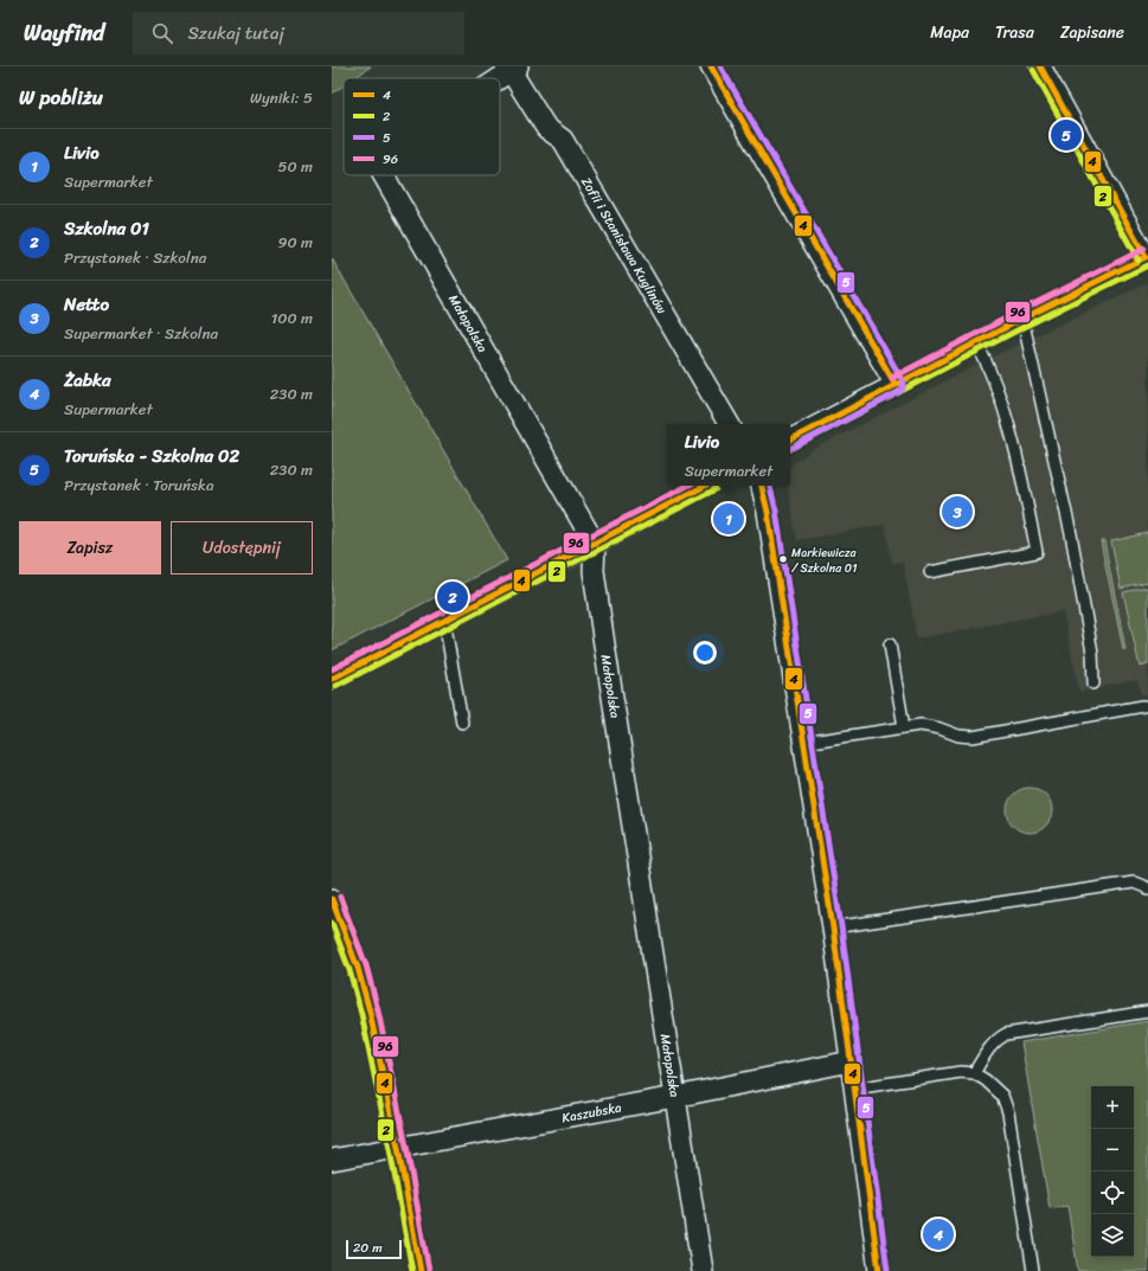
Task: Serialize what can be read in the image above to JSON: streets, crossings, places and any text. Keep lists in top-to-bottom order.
{
  "streets": {
    "street": ["Zofii i Stanisława Kuglinów", "Małopolska", "Kaszubska"]
  },
  "crossings": [
    ["Zofii i Stanisława Kuglinów", "Małopolska"],
    ["Małopolska", "Kaszubska"]
  ],
  "places": ["Markiewicza / Szkolna 01"],
  "lines": [
    "transit line 4",
    "transit line 5",
    "transit line 2",
    "transit line 96"
  ],
  "legend": [
    "4",
    "2",
    "5",
    "96"
  ],
  "scale_bar": "20 m",
  "page": {
    "header": "Wayfind",
    "search": "Szukaj tutaj",
    "nav": ["Mapa", "Trasa", "Zapisane"],
    "heading": ["W pobliżu", "Wyniki: 5"],
    "pins": [
      "5",
      "3",
      "1",
      "2",
      "4"
    ],
    "list": [
      {
        "mark": "1",
        "name": "Livio",
        "note": "Supermarket",
        "value": "50 m"
      },
      {
        "mark": "2",
        "name": "Szkolna 01",
        "note": "Przystanek · Szkolna",
        "value": "90 m"
      },
      {
        "mark": "3",
        "name": "Netto",
        "note": "Supermarket · Szkolna",
        "value": "100 m"
      },
      {
        "mark": "4",
        "name": "Żabka",
        "note": "Supermarket",
        "value": "230 m"
      },
      {
        "mark": "5",
        "name": "Toruńska - Szkolna 02",
        "note": "Przystanek · Toruńska",
        "value": "230 m"
      }
    ],
    "popup": ["Livio", "Supermarket"],
    "buttons": ["Zapisz", "Udostępnij"],
    "map_buttons": ["+", "−"],
    "scale": "20 m"
  }
}
